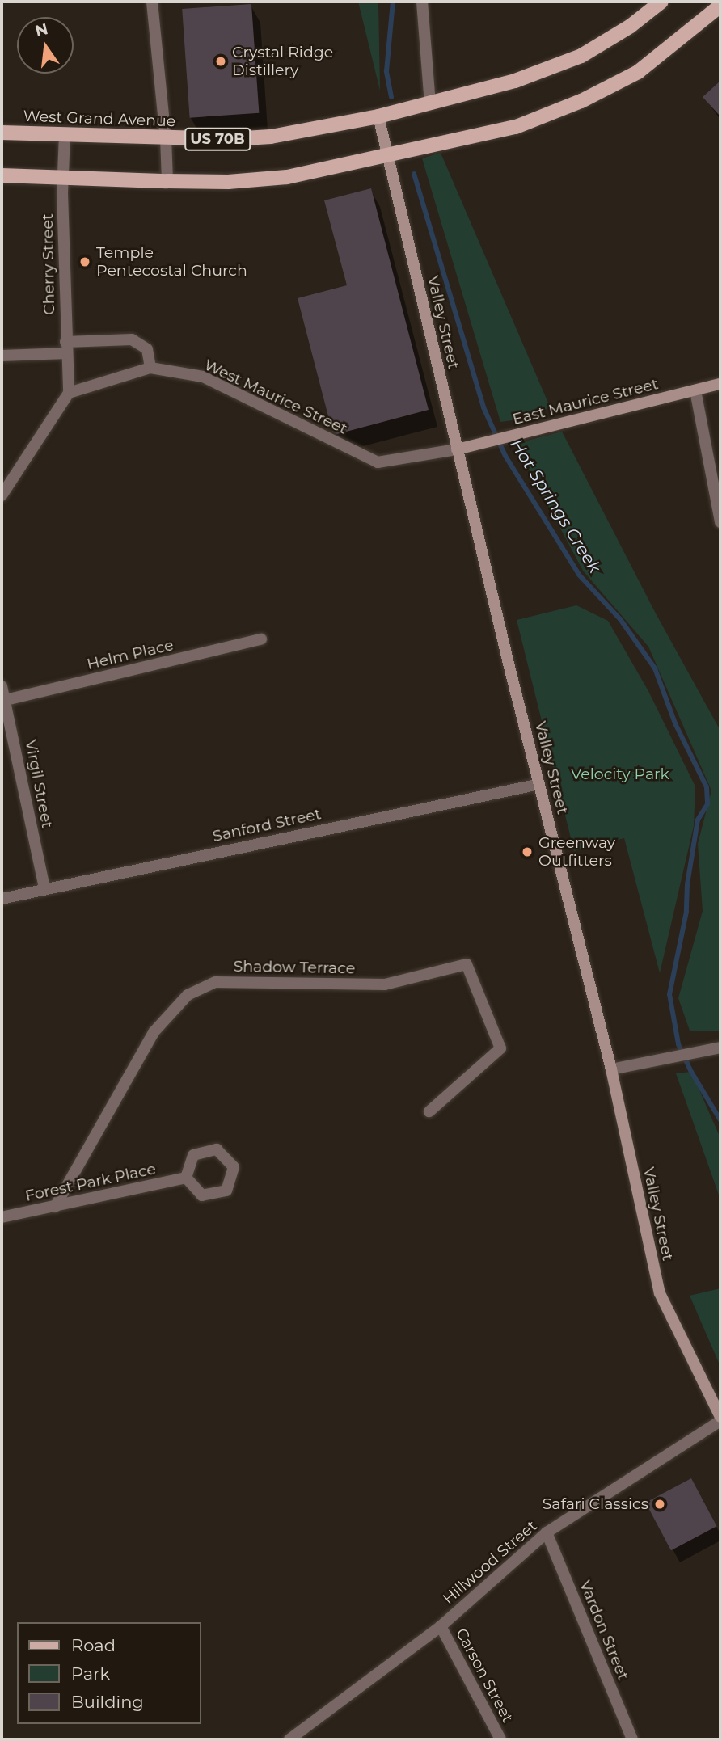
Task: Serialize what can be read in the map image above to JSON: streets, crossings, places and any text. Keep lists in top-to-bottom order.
{
  "streets": {
    "main road": ["West Grand Avenue", "US 70B"],
    "street": [
      "Cherry Street",
      "Valley Street",
      "West Maurice Street",
      "East Maurice Street",
      "Helm Place",
      "Virgil Street",
      "Sanford Street",
      "Shadow Terrace",
      "Forest Park Place",
      "Hillwood Street",
      "Vardon Street",
      "Carson Street"
    ]
  },
  "crossings": [
    ["West Grand Avenue", "US 70B"],
    ["West Grand Avenue", "Cherry Street"],
    ["West Grand Avenue", "Valley Street"],
    ["Cherry Street", "West Maurice Street"],
    ["Valley Street", "West Maurice Street"],
    ["Valley Street", "East Maurice Street"],
    ["Valley Street", "Sanford Street"],
    ["Valley Street", "Hillwood Street"],
    ["West Maurice Street", "East Maurice Street"],
    ["Helm Place", "Virgil Street"],
    ["Virgil Street", "Sanford Street"],
    ["Shadow Terrace", "Forest Park Place"],
    ["Hillwood Street", "Vardon Street"],
    ["Hillwood Street", "Carson Street"]
  ],
  "water": ["Hot Springs Creek"],
  "parks": ["Velocity Park"],
  "places": [
    "Crystal Ridge Distillery",
    "Temple Pentecostal Church",
    "Greenway Outfitters",
    "Safari Classics"
  ],
  "legend": ["Road", "Park", "Building"],
  "north": "top"
}
